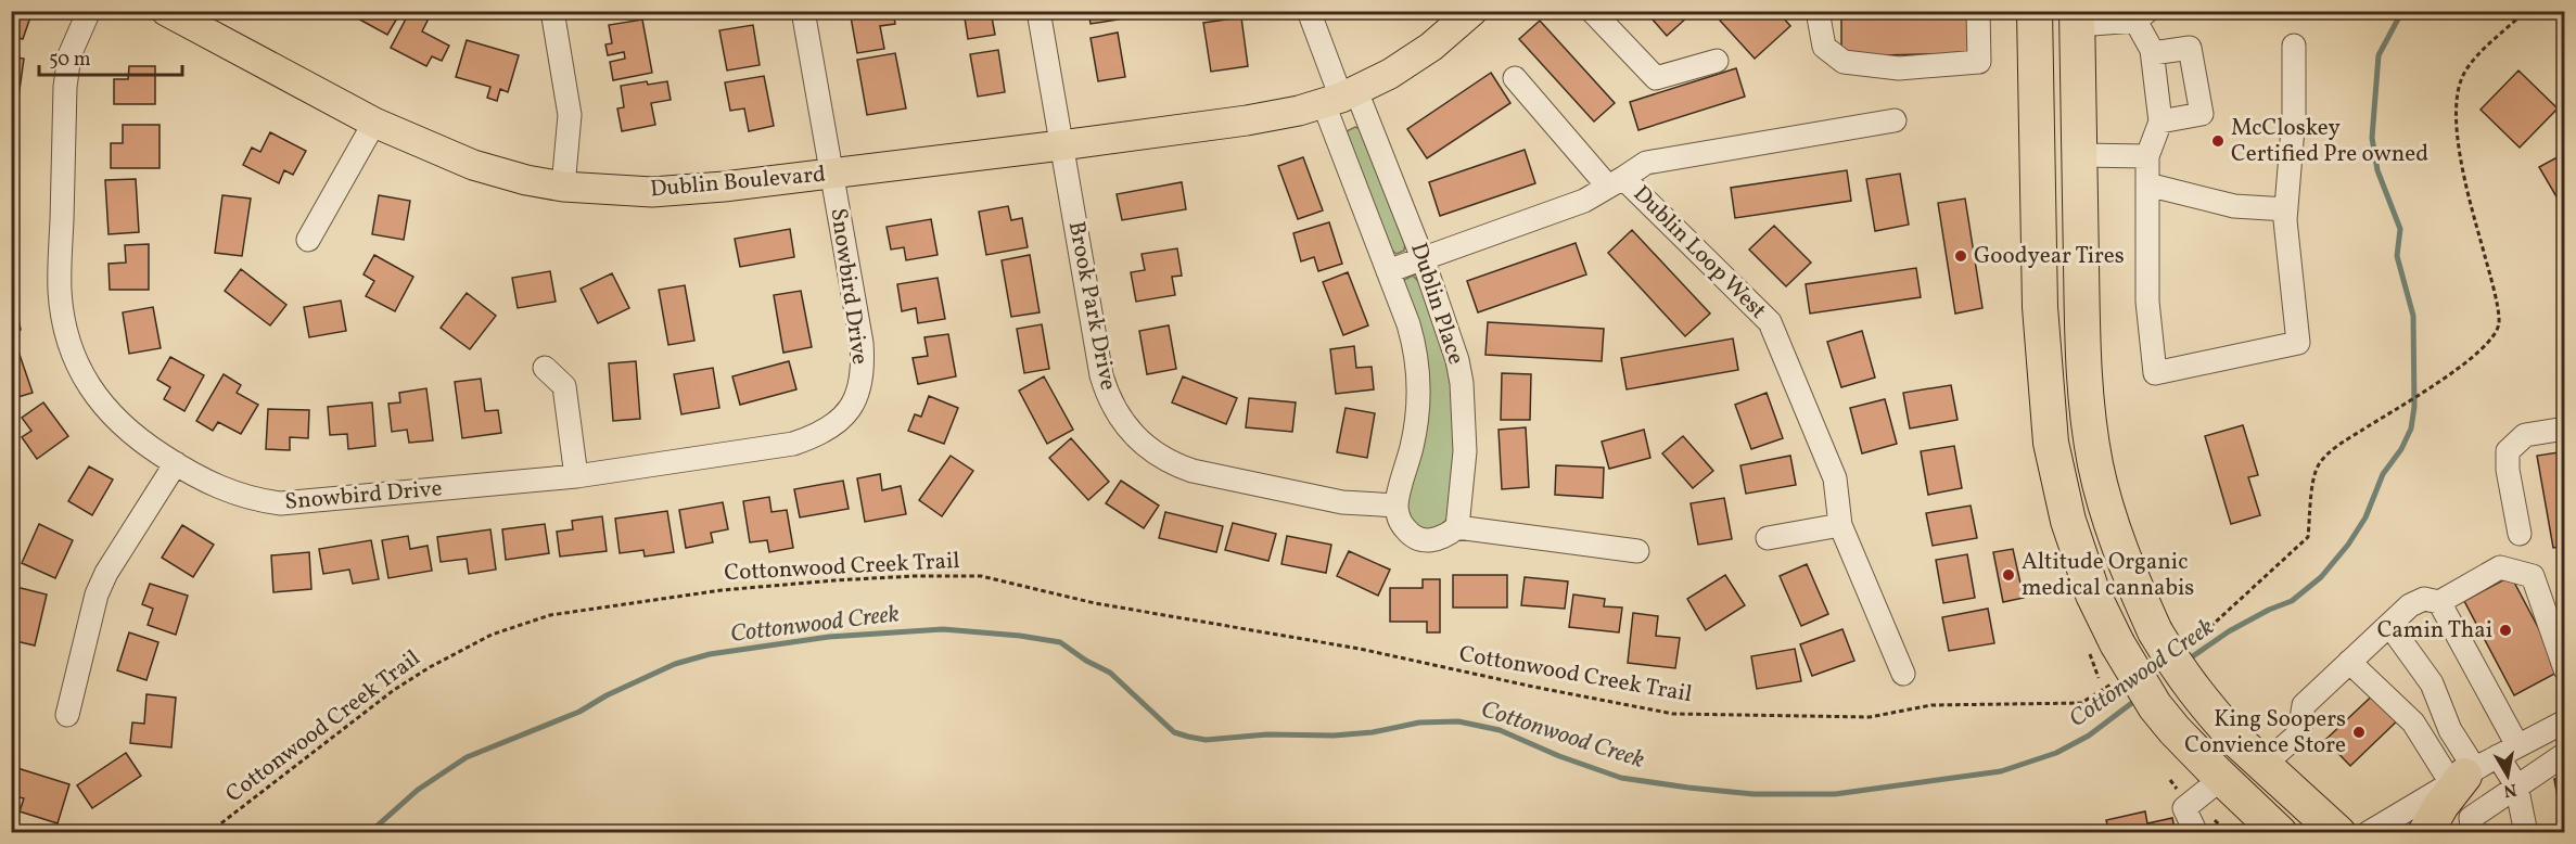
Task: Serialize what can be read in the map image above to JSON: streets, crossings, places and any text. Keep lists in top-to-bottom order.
{
  "streets": {
    "main road": ["Dublin Boulevard"],
    "street": [
      "Dublin Loop West",
      "Snowbird Drive",
      "Dublin Place",
      "Brook Park Drive"
    ],
    "path": ["Cottonwood Creek Trail"]
  },
  "crossings": [
    ["Dublin Boulevard", "Snowbird Drive"],
    ["Dublin Boulevard", "Dublin Place"],
    ["Dublin Boulevard", "Brook Park Drive"],
    ["Dublin Loop West", "Dublin Place"],
    ["Dublin Place", "Brook Park Drive"]
  ],
  "water": ["Cottonwood Creek"],
  "places": [
    "McCloskey Certified Pre owned",
    "Goodyear Tires",
    "Altitude Organic medical cannabis",
    "Camin Thai",
    "King Soopers Convience Store"
  ],
  "scale_bar": "50 m",
  "north": "bottom"
}
